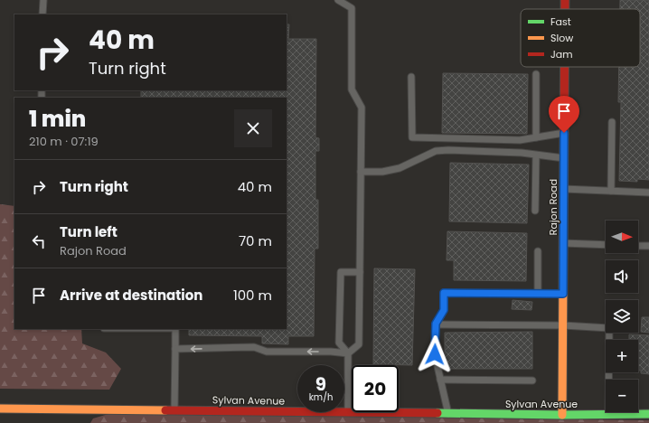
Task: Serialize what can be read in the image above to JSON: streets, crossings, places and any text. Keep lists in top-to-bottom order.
{
  "streets": {
    "street": ["Rajon Road", "Sylvan Avenue"]
  },
  "crossings": [
    ["Rajon Road", "Sylvan Avenue"]
  ],
  "legend": ["Fast", "Slow", "Jam"],
  "north": "right",
  "page": {
    "turn": ["40 m", "Turn right"],
    "heading": ["1 min", "210 m · 07:19"],
    "list": [
      {
        "name": "Turn right",
        "value": "40 m"
      },
      {
        "name": "Turn left",
        "note": "Rajon Road",
        "value": "70 m"
      },
      {
        "name": "Arrive at destination",
        "value": "100 m"
      }
    ],
    "map_buttons": ["+", "−"],
    "speed": "9 km/h",
    "limit": "20"
  }
}
